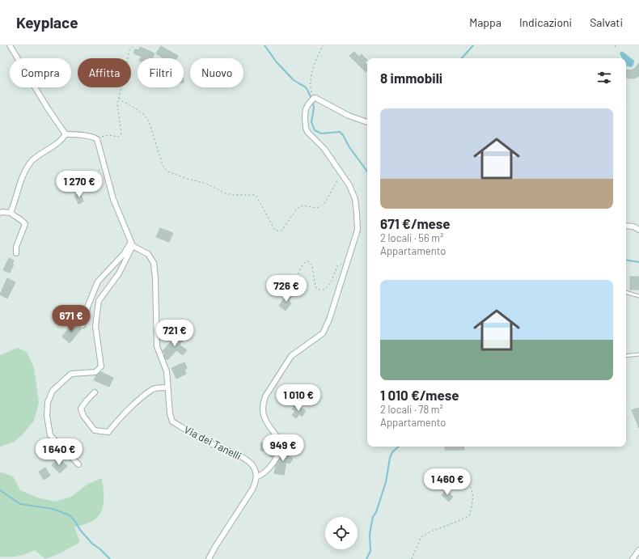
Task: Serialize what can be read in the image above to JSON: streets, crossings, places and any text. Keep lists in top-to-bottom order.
{
  "streets": {
    "street": ["Via dei Tanelli"]
  },
  "page": {
    "header": "Keyplace",
    "nav": ["Mappa", "Indicazioni", "Salvati"],
    "chip": [
      "Compra",
      "Affitta",
      "Filtri",
      "Nuovo"
    ],
    "heading": "8 immobili",
    "list": [
      {
        "name": "671 €/mese",
        "note": "2 locali · 56 m² · Appartamento"
      },
      {
        "name": "1 010 €/mese",
        "note": "2 locali · 78 m² · Appartamento"
      }
    ],
    "price": [
      "1 270 €",
      "726 €",
      "671 €",
      "721 €",
      "1 010 €",
      "949 €",
      "1 640 €",
      "1 460 €"
    ]
  }
}
